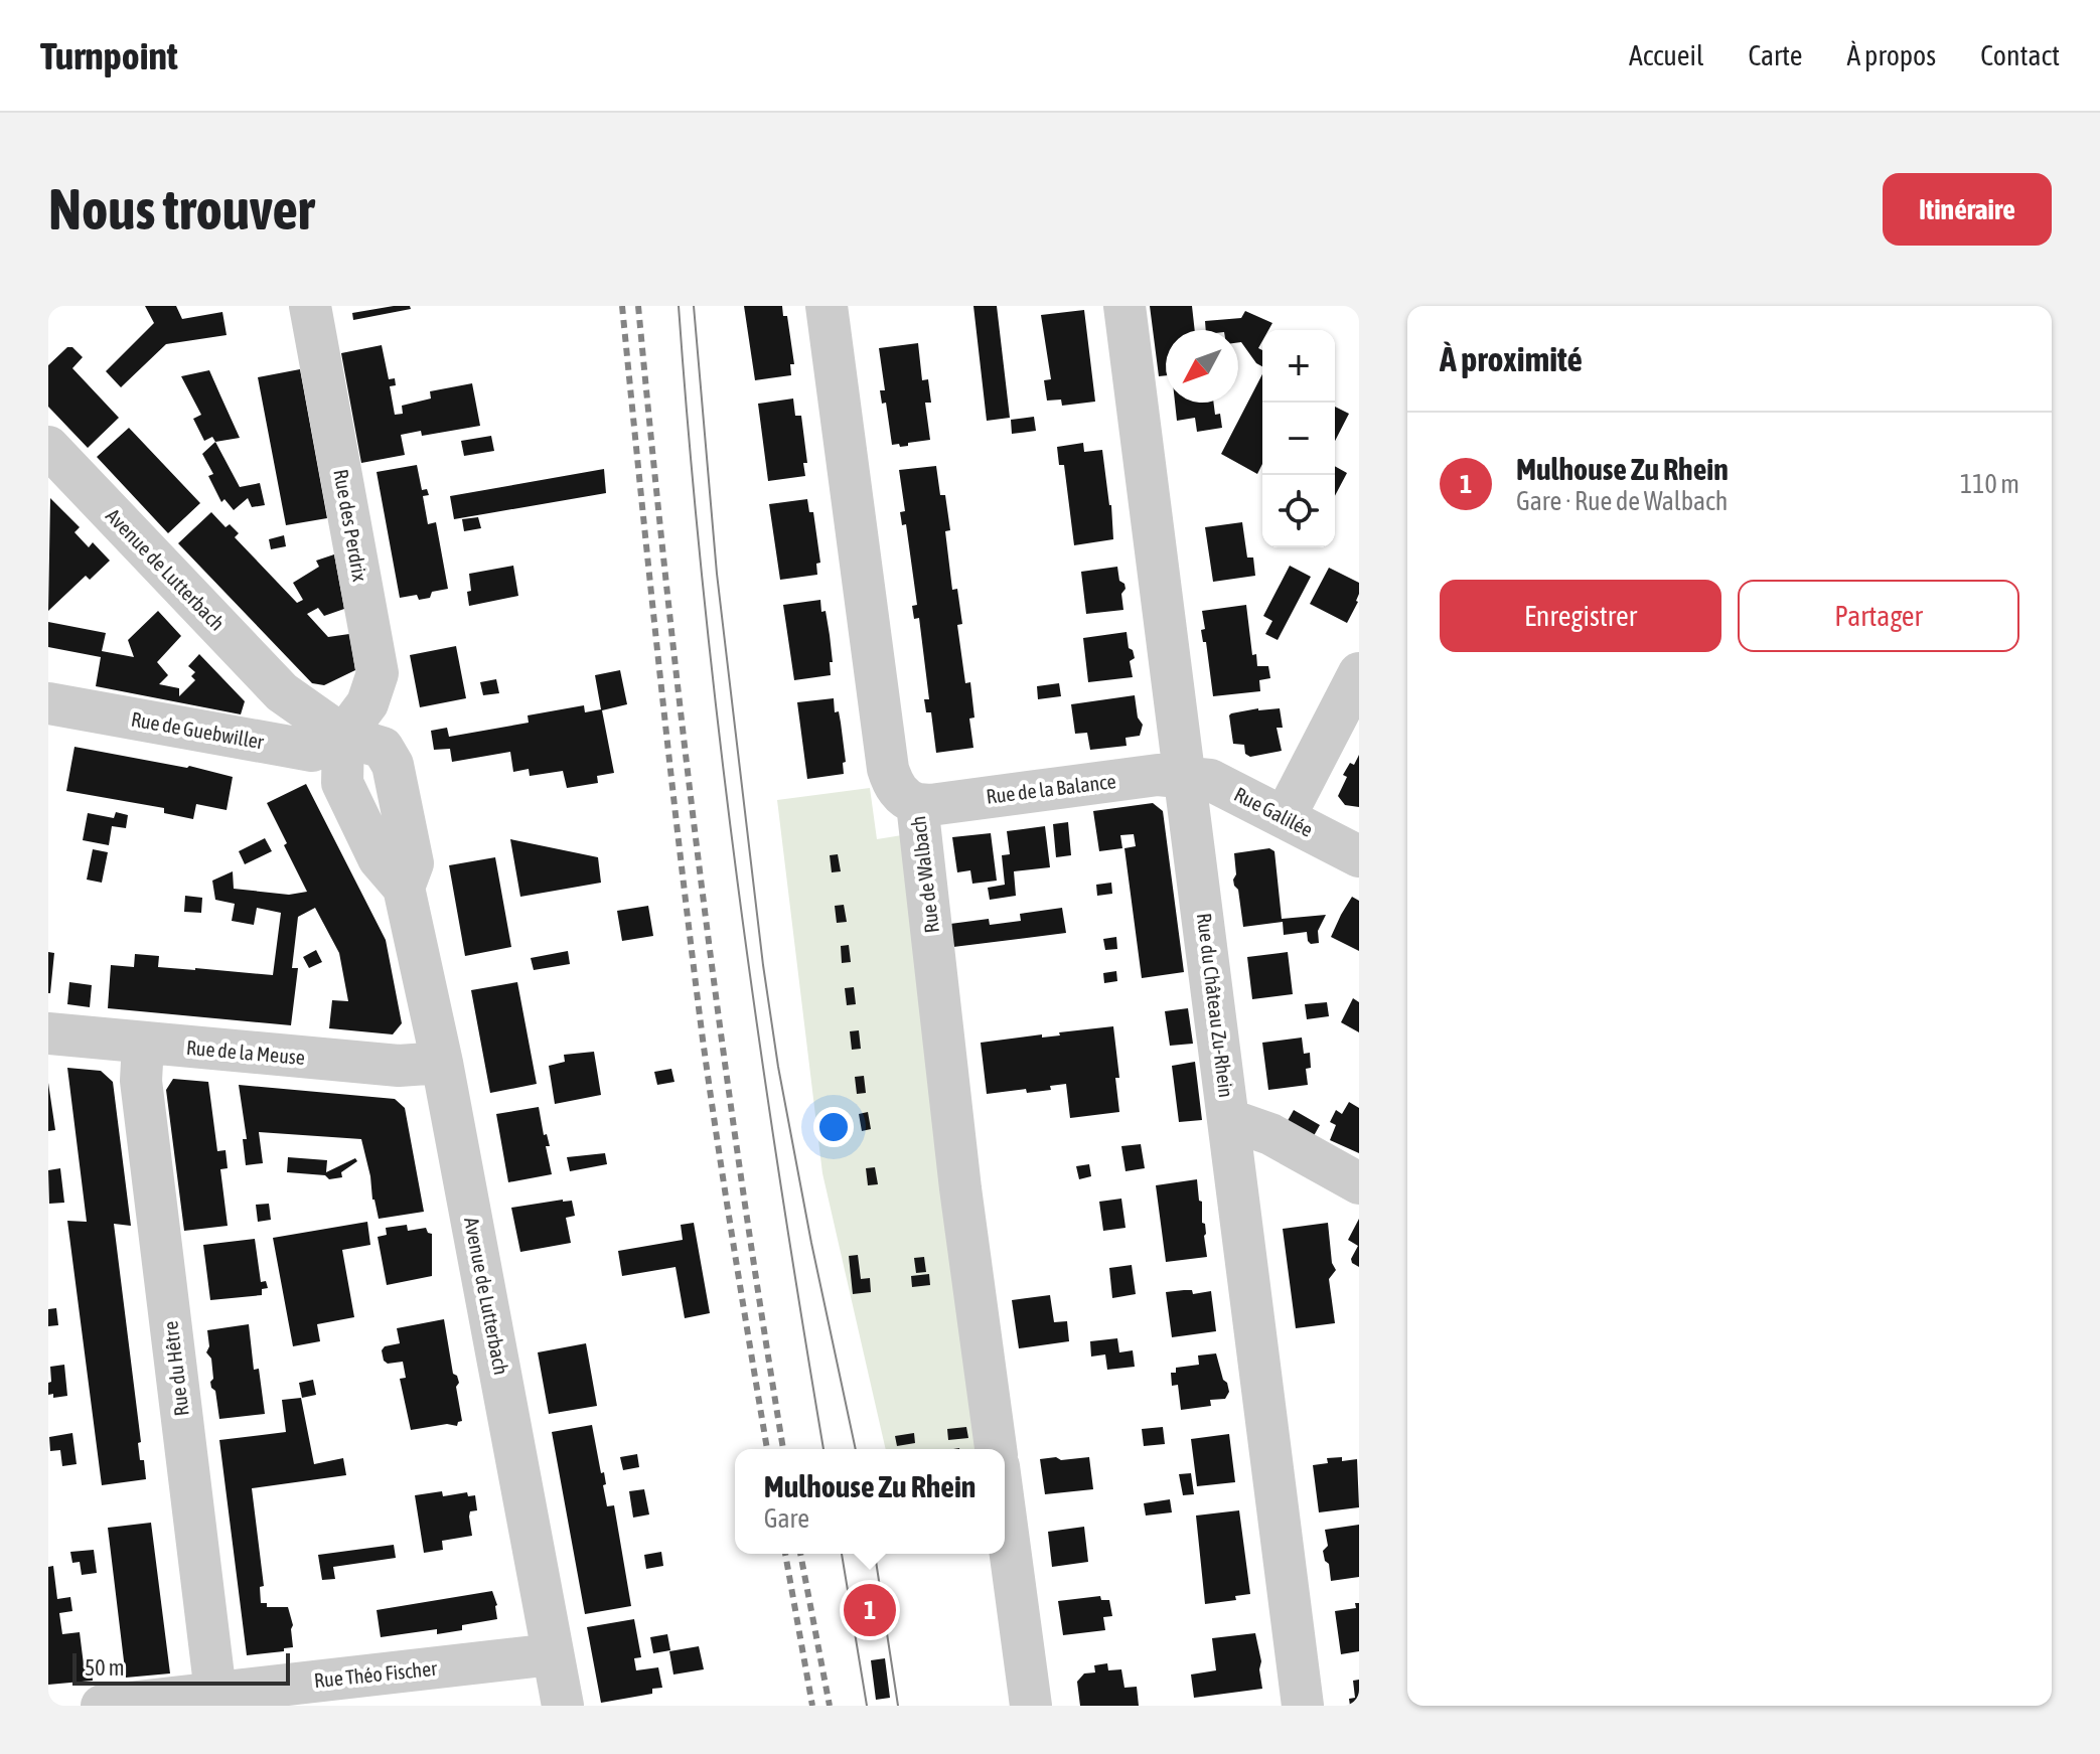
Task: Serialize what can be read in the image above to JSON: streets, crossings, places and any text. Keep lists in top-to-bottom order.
{
  "streets": {
    "street": [
      "Rue des Perdrix",
      "Avenue de Lutterbach",
      "Rue de Guebwiller",
      "Rue de la Balance",
      "Rue Galilée",
      "Rue de Walbach",
      "Rue du Château Zu-Rhein",
      "Rue de la Meuse",
      "Rue du Hêtre",
      "Rue Théo Fischer"
    ]
  },
  "crossings": [
    ["Rue des Perdrix", "Avenue de Lutterbach"],
    ["Rue des Perdrix", "Rue de Guebwiller"],
    ["Avenue de Lutterbach", "Rue de Guebwiller"],
    ["Avenue de Lutterbach", "Rue de la Meuse"],
    ["Avenue de Lutterbach", "Rue Théo Fischer"],
    ["Rue de la Balance", "Rue Galilée"],
    ["Rue de la Balance", "Rue de Walbach"],
    ["Rue de la Balance", "Rue du Château Zu-Rhein"],
    ["Rue Galilée", "Rue du Château Zu-Rhein"],
    ["Rue de la Meuse", "Rue du Hêtre"],
    ["Rue du Hêtre", "Rue Théo Fischer"]
  ],
  "scale_bar": "50 m",
  "north": "bottom left",
  "page": {
    "header": "Turnpoint",
    "nav": [
      "Accueil",
      "Carte",
      "À propos",
      "Contact"
    ],
    "buttons": [
      "Itinéraire",
      ["Enregistrer", "Partager"]
    ],
    "title": "Nous trouver",
    "heading": "À proximité",
    "map_buttons": ["+", "−"],
    "list": [
      {
        "mark": "1",
        "name": "Mulhouse Zu Rhein",
        "note": "Gare · Rue de Walbach",
        "value": "110 m"
      }
    ],
    "popup": ["Mulhouse Zu Rhein", "Gare"],
    "pins": "1",
    "scale": "50 m"
  }
}
